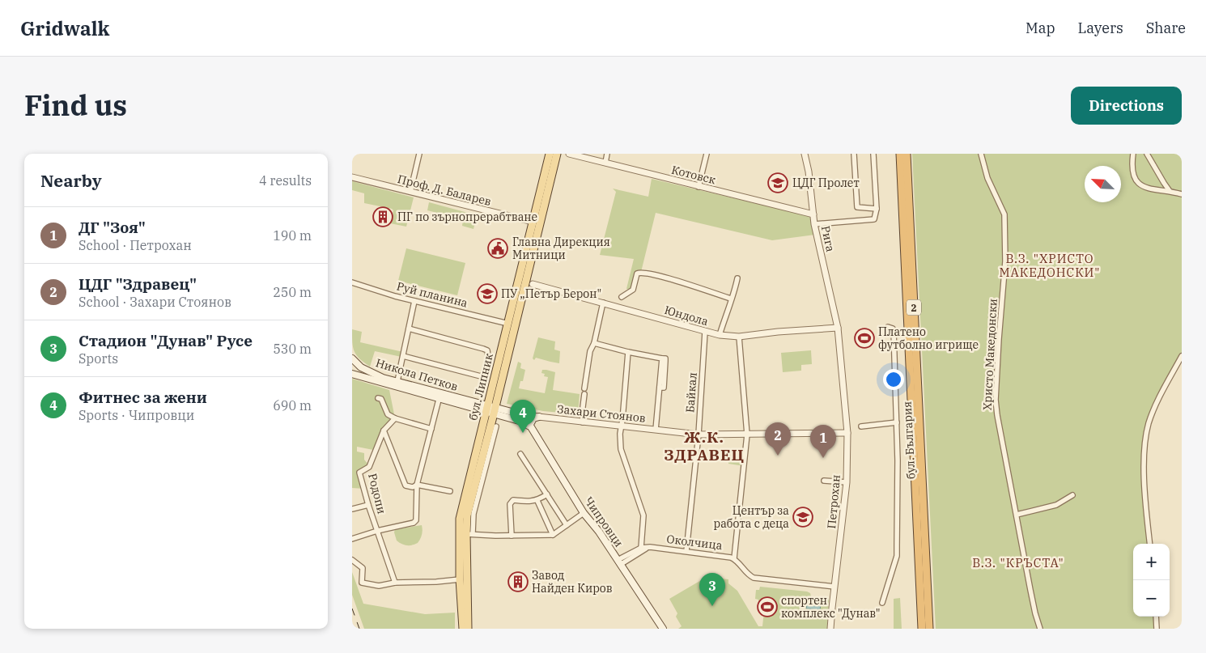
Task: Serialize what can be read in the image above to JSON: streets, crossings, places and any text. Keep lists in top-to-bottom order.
{
  "streets": {
    "highway": ["2", "бул. България"],
    "main road": ["Никола Петков", "бул. Липник", "Чипровци"],
    "street": [
      "Котовск",
      "Проф. Д. Баларев",
      "Рига",
      "Руй планина",
      "Юндола",
      "Христо Македонски",
      "Байкал",
      "Захари Стоянов",
      "Родопи",
      "Петрохан",
      "Околчица"
    ]
  },
  "crossings": [
    ["Котовск", "Рига"],
    ["Проф. Д. Баларев", "бул. Липник"],
    ["Рига", "Юндола"],
    ["Рига", "Петрохан"],
    ["Руй планина", "бул. Липник"],
    ["Юндола", "Байкал"],
    ["Юндола", "Петрохан"],
    ["Никола Петков", "бул. Липник"],
    ["Никола Петков", "Захари Стоянов"],
    ["Никола Петков", "Чипровци"],
    ["Байкал", "Захари Стоянов"],
    ["Байкал", "Околчица"],
    ["Захари Стоянов", "Петрохан"],
    ["Петрохан", "Околчица"],
    ["Чипровци", "Околчица"]
  ],
  "districts": ["В.З. \"ХРИСТО МАКЕДОНСКИ\"", "Ж.К. ЗДРАВЕЦ", "В.З. \"КРЪСТА\""],
  "places": {
    "school or university": ["ЦДГ Пролет", "ПУ „Петър Берон\"", "Център за работа с деца"],
    "building": ["ПГ по зърнопрерабтване", "Завод Найден Киров"],
    "public building": ["Главна Дирекция Митници"],
    "sports": ["Платено футболно игрище", "спортен комплекс \"Дунав\""]
  },
  "north": "top left",
  "page": {
    "header": "Gridwalk",
    "nav": ["Map", "Layers", "Share"],
    "title": "Find us",
    "buttons": "Directions",
    "heading": ["Nearby", "4 results"],
    "list": [
      {
        "mark": "1",
        "name": "ДГ \"Зоя\"",
        "note": "School · Петрохан",
        "value": "190 m"
      },
      {
        "mark": "2",
        "name": "ЦДГ \"Здравец\"",
        "note": "School · Захари Стоянов",
        "value": "250 m"
      },
      {
        "mark": "3",
        "name": "Стадион \"Дунав\" Русе",
        "note": "Sports",
        "value": "530 m"
      },
      {
        "mark": "4",
        "name": "Фитнес за жени",
        "note": "Sports · Чипровци",
        "value": "690 m"
      }
    ],
    "pins": [
      "4",
      "2",
      "1",
      "3"
    ],
    "map_buttons": ["+", "−"]
  }
}
